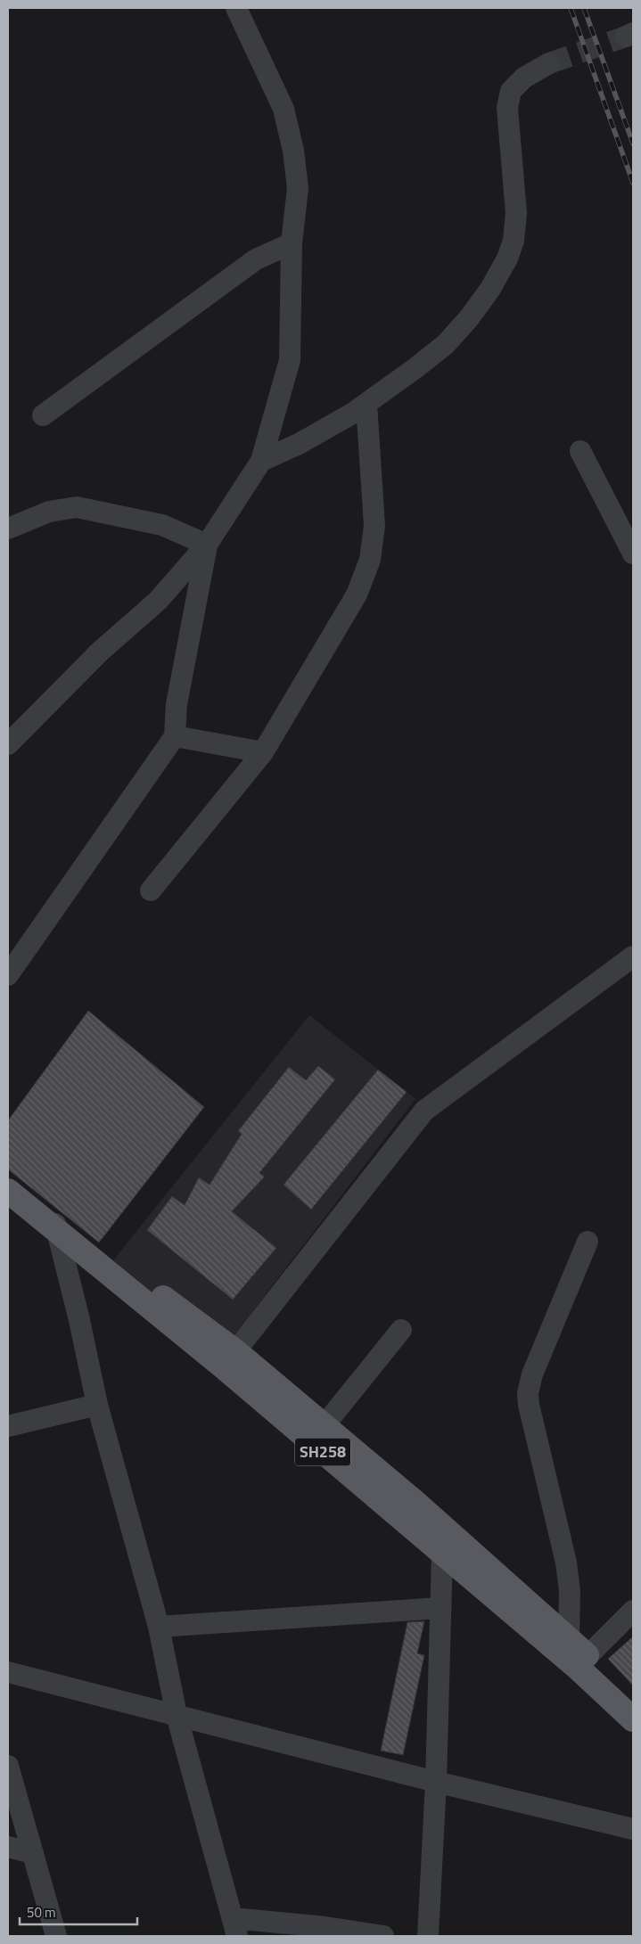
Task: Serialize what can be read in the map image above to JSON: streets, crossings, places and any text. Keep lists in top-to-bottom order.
{
  "streets": {
    "main road": ["SH258"]
  },
  "scale_bar": "50 m"
}
